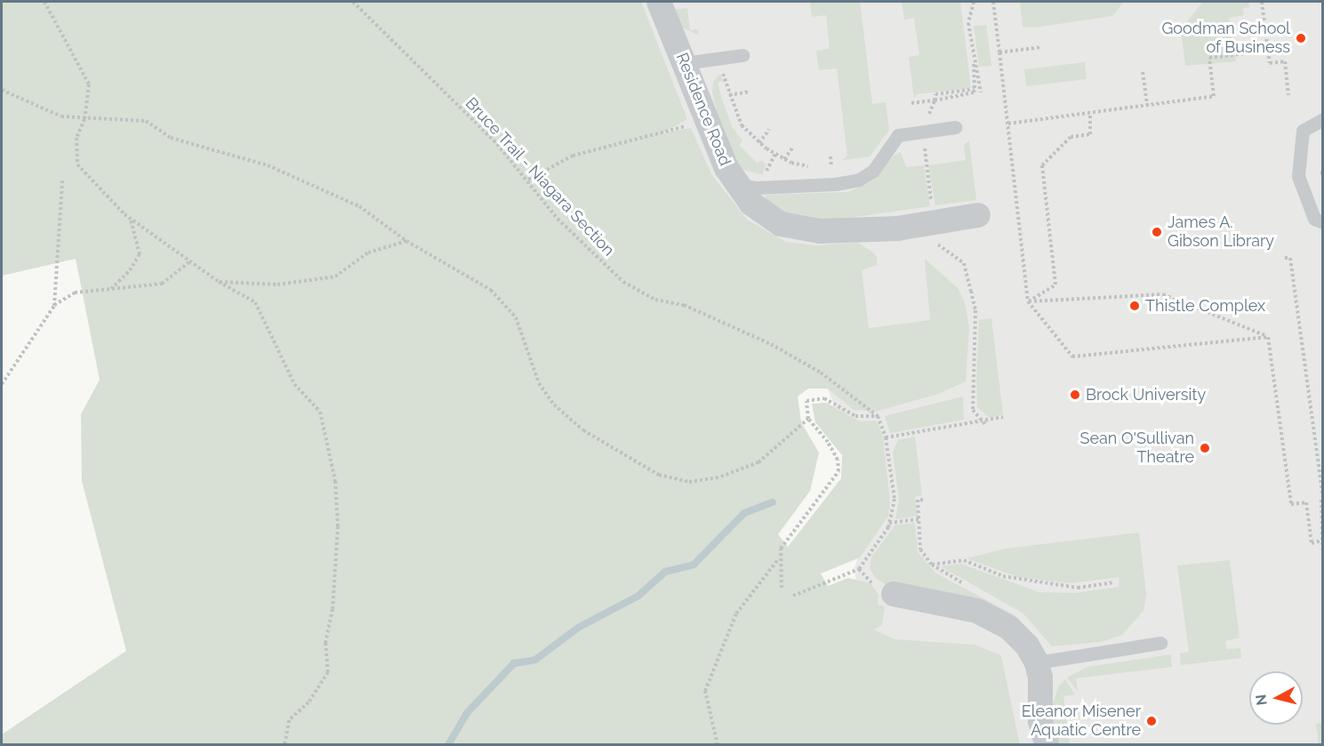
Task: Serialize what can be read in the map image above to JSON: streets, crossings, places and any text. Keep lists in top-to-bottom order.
{
  "streets": {
    "street": ["Residence Road"],
    "path": ["Bruce Trail - Niagara Section"]
  },
  "places": [
    "Goodman School of Business",
    "James A. Gibson Library",
    "Thistle Complex",
    "Brock University",
    "Sean O'Sullivan Theatre",
    "Eleanor Misener Aquatic Centre"
  ],
  "north": "left"
}
